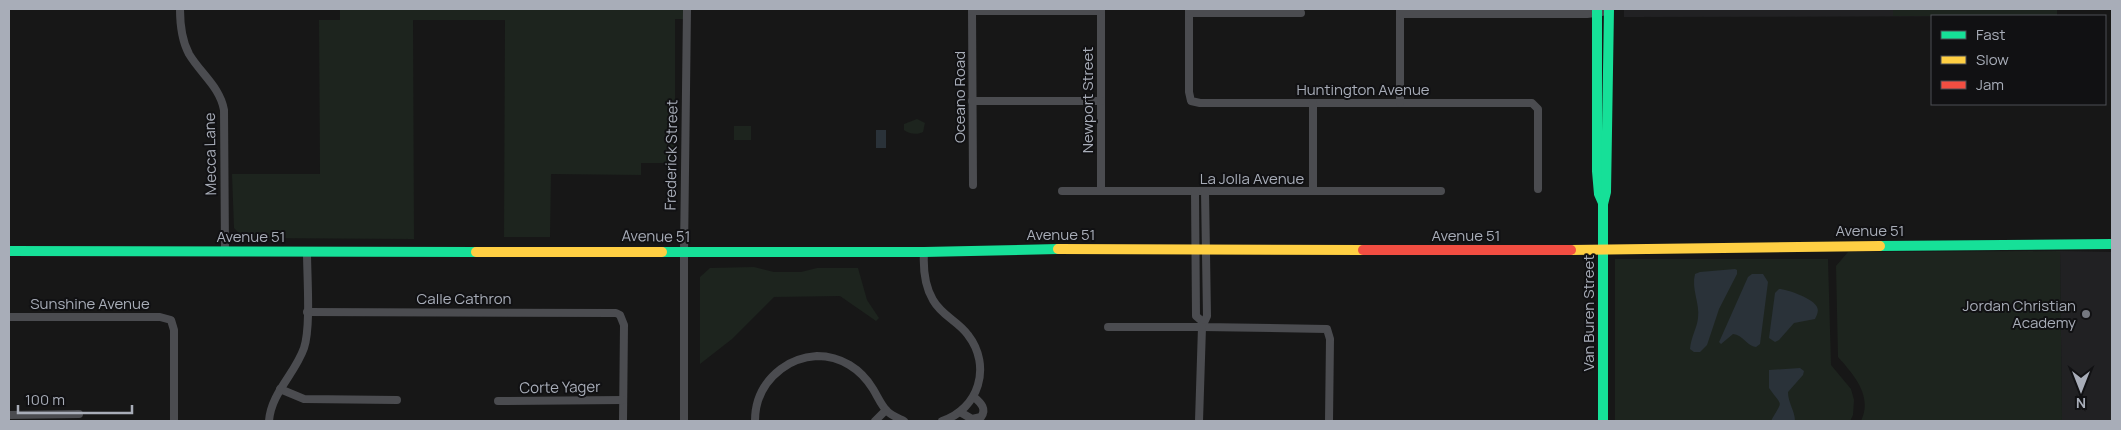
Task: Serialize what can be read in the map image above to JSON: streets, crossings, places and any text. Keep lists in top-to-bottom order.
{
  "streets": {
    "street": [
      "Huntington Avenue",
      "Oceano Road",
      "Newport Street",
      "Mecca Lane",
      "Frederick Street",
      "La Jolla Avenue",
      "Avenue 51",
      "Calle Cathron",
      "Sunshine Avenue",
      "Van Buren Street",
      "Corte Yager"
    ]
  },
  "crossings": [
    ["Newport Street", "La Jolla Avenue"],
    ["Mecca Lane", "Avenue 51"],
    ["Frederick Street", "Avenue 51"],
    ["Avenue 51", "Van Buren Street"],
    ["Calle Cathron", "Corte Yager"]
  ],
  "places": ["Jordan Christian Academy"],
  "legend": ["Fast", "Slow", "Jam"],
  "scale_bar": "100 m",
  "north": "bottom"
}
